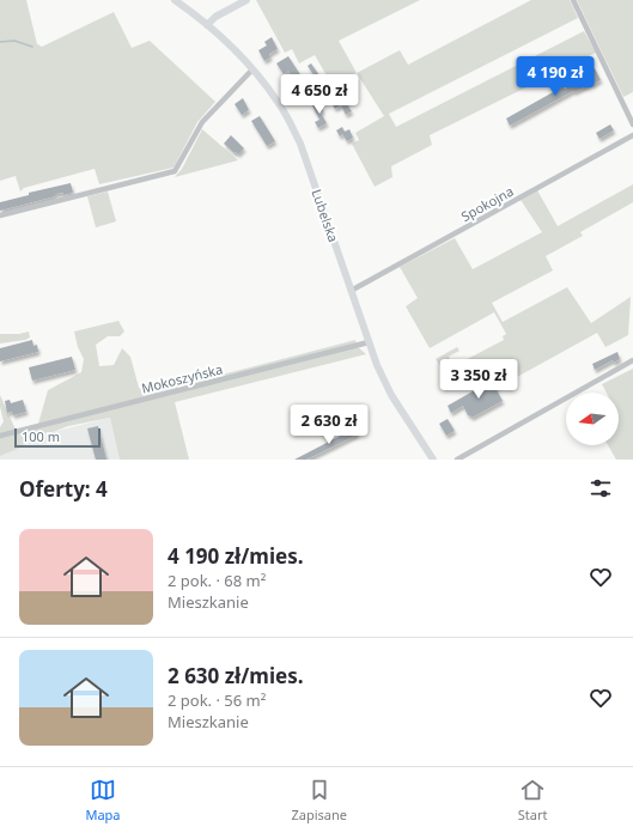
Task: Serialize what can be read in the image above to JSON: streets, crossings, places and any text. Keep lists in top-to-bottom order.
{
  "streets": {
    "main road": ["Lubelska"],
    "street": ["Spokojna", "Mokoszyńska"]
  },
  "crossings": [
    ["Spokojna", "Lubelska"],
    ["Lubelska", "Mokoszyńska"]
  ],
  "scale_bar": "100 m",
  "north": "left",
  "page": {
    "price": [
      "4 190 zł",
      "4 650 zł",
      "3 350 zł",
      "2 630 zł"
    ],
    "scale": "100 m",
    "heading": "Oferty: 4",
    "list": [
      {
        "name": "4 190 zł/mies.",
        "note": "2 pok. · 68 m² · Mieszkanie"
      },
      {
        "name": "2 630 zł/mies.",
        "note": "2 pok. · 56 m² · Mieszkanie"
      }
    ],
    "tabs": ["Mapa", "Zapisane", "Start"]
  }
}
